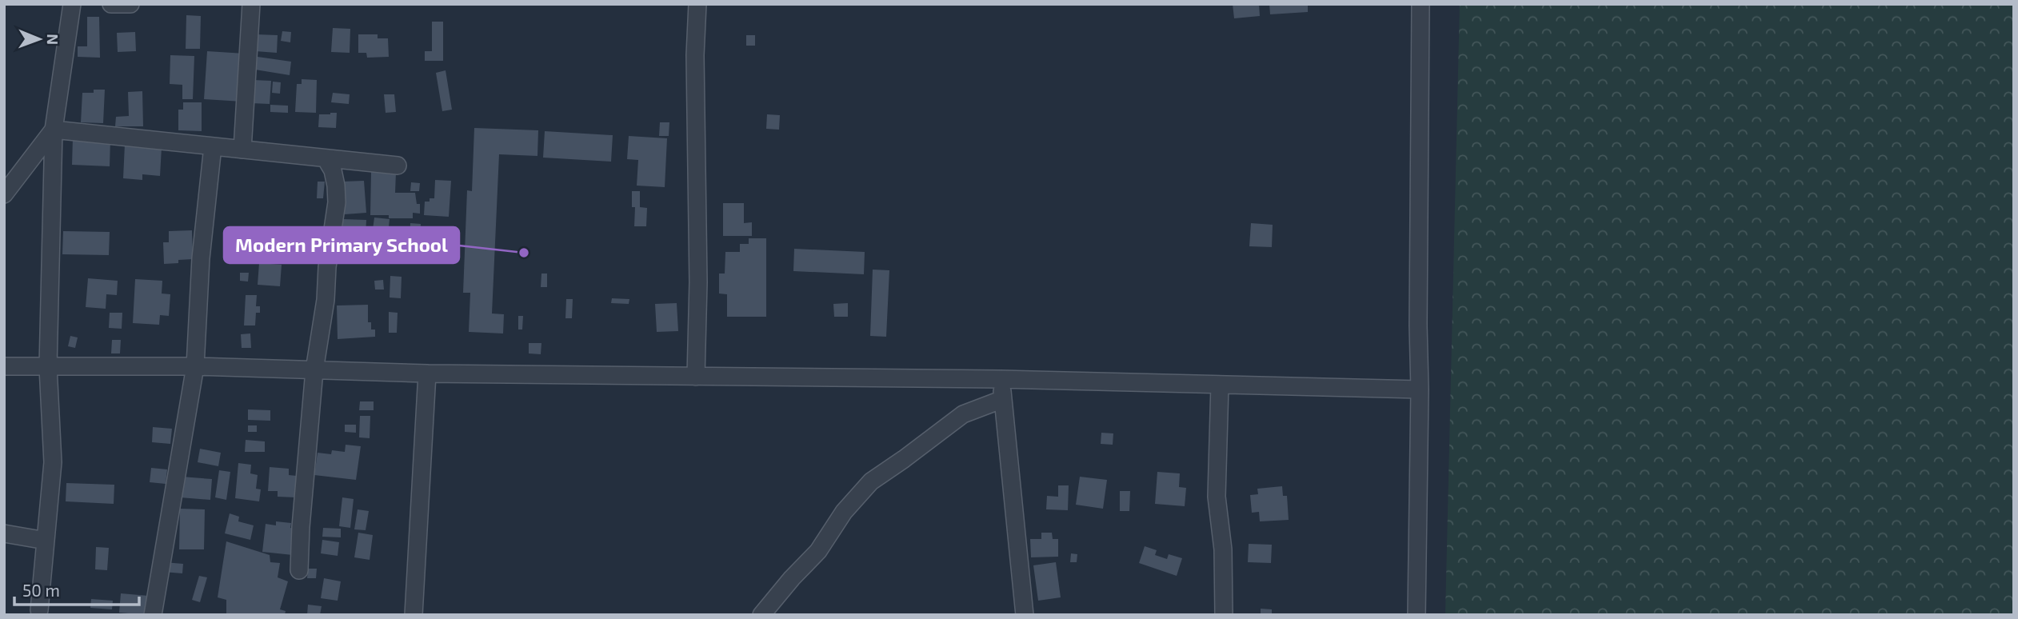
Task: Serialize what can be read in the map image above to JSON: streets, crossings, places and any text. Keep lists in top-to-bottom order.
{
  "places": ["Modern Primary School"],
  "scale_bar": "50 m",
  "north": "right"
}
